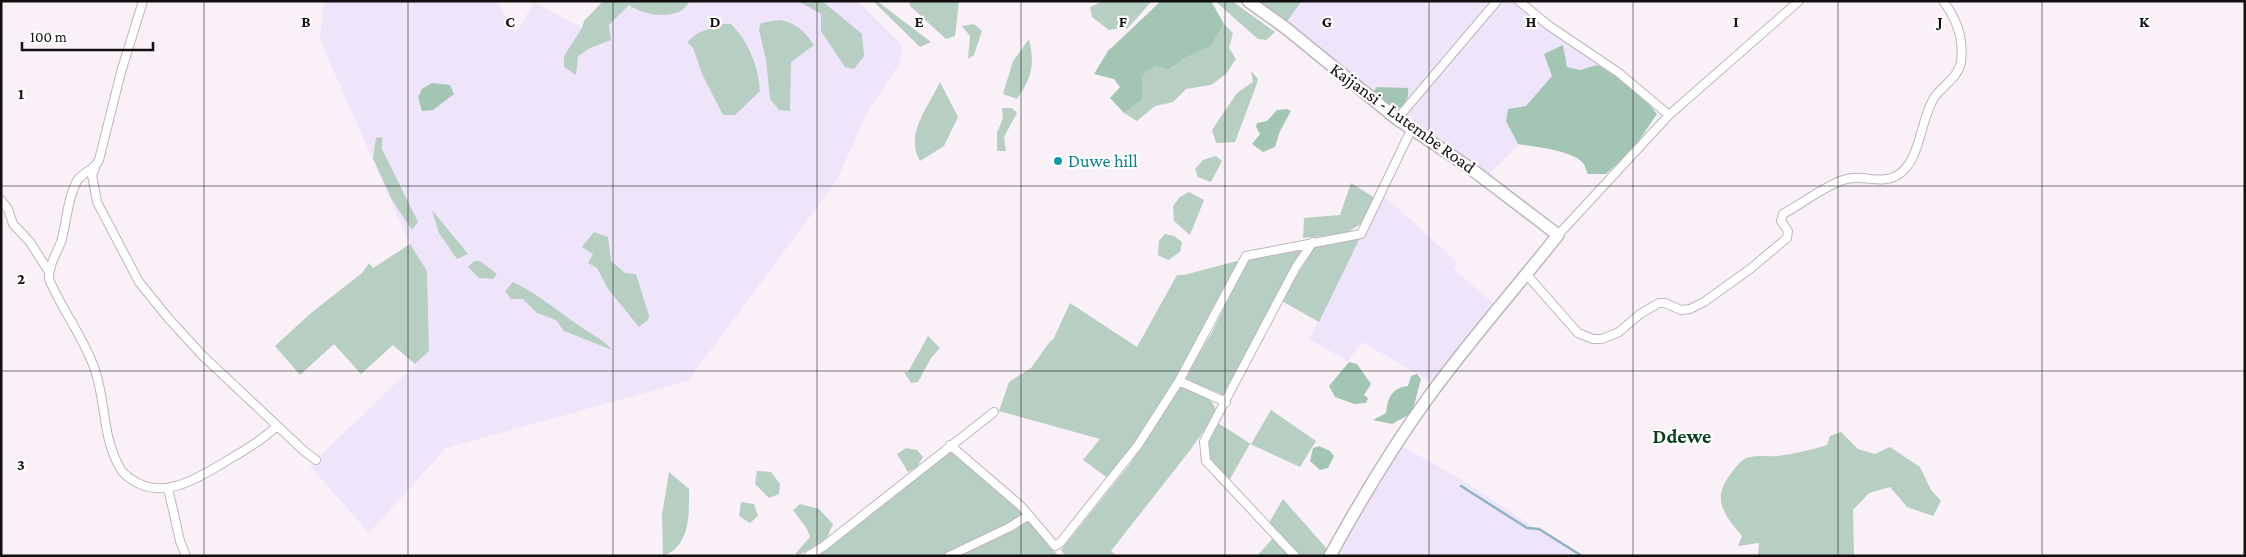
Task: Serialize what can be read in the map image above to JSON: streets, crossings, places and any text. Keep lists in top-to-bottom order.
{
  "streets": {
    "street": ["Kajjansi - Lutembe Road"]
  },
  "districts": ["Ddewe"],
  "places": ["Duwe hill"],
  "scale_bar": "100 m",
  "grid": {
    "columns": [
      "B",
      "C",
      "D",
      "E",
      "F",
      "G",
      "H",
      "I",
      "J",
      "K"
    ],
    "rows": ["1", "2", "3"]
  }
}
